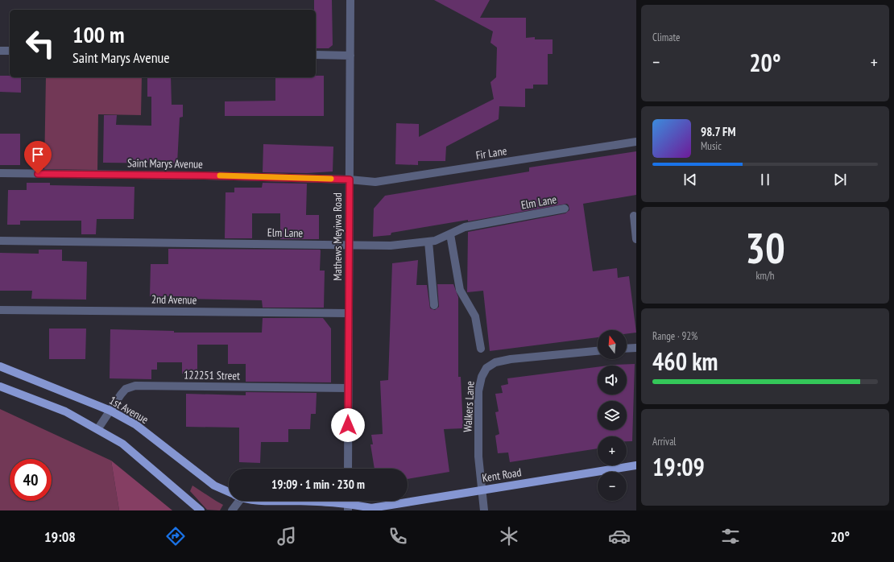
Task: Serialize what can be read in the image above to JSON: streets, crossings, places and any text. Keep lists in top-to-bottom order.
{
  "streets": {
    "main road": ["1st Avenue", "Kent Road"],
    "street": [
      "Fir Lane",
      "Saint Marys Avenue",
      "Elm Lane",
      "Mathews Meyiwa Road",
      "2nd Avenue",
      "122251 Street",
      "Walkers Lane"
    ]
  },
  "crossings": [
    ["Fir Lane", "Saint Marys Avenue"],
    ["Fir Lane", "Mathews Meyiwa Road"],
    ["Saint Marys Avenue", "Mathews Meyiwa Road"],
    ["Elm Lane", "Mathews Meyiwa Road"],
    ["Mathews Meyiwa Road", "2nd Avenue"],
    ["Mathews Meyiwa Road", "122251 Street"],
    ["122251 Street", "1st Avenue"],
    ["Walkers Lane", "Kent Road"],
    ["1st Avenue", "Kent Road"]
  ],
  "north": "top",
  "page": {
    "tile": [
      "Climate",
      ["30", "km/h"],
      ["Range · 92%", "460 km"],
      ["Arrival", "19:09"]
    ],
    "turn": ["100 m", "Saint Marys Avenue"],
    "heat": ["−", "20°", "+"],
    "song": ["98.7 FM", "Music"],
    "map_buttons": ["+", "−"],
    "limit": "40",
    "trip": "19:09 · 1 min · 230 m",
    "tabs": ["19:08", "20°"]
  }
}
